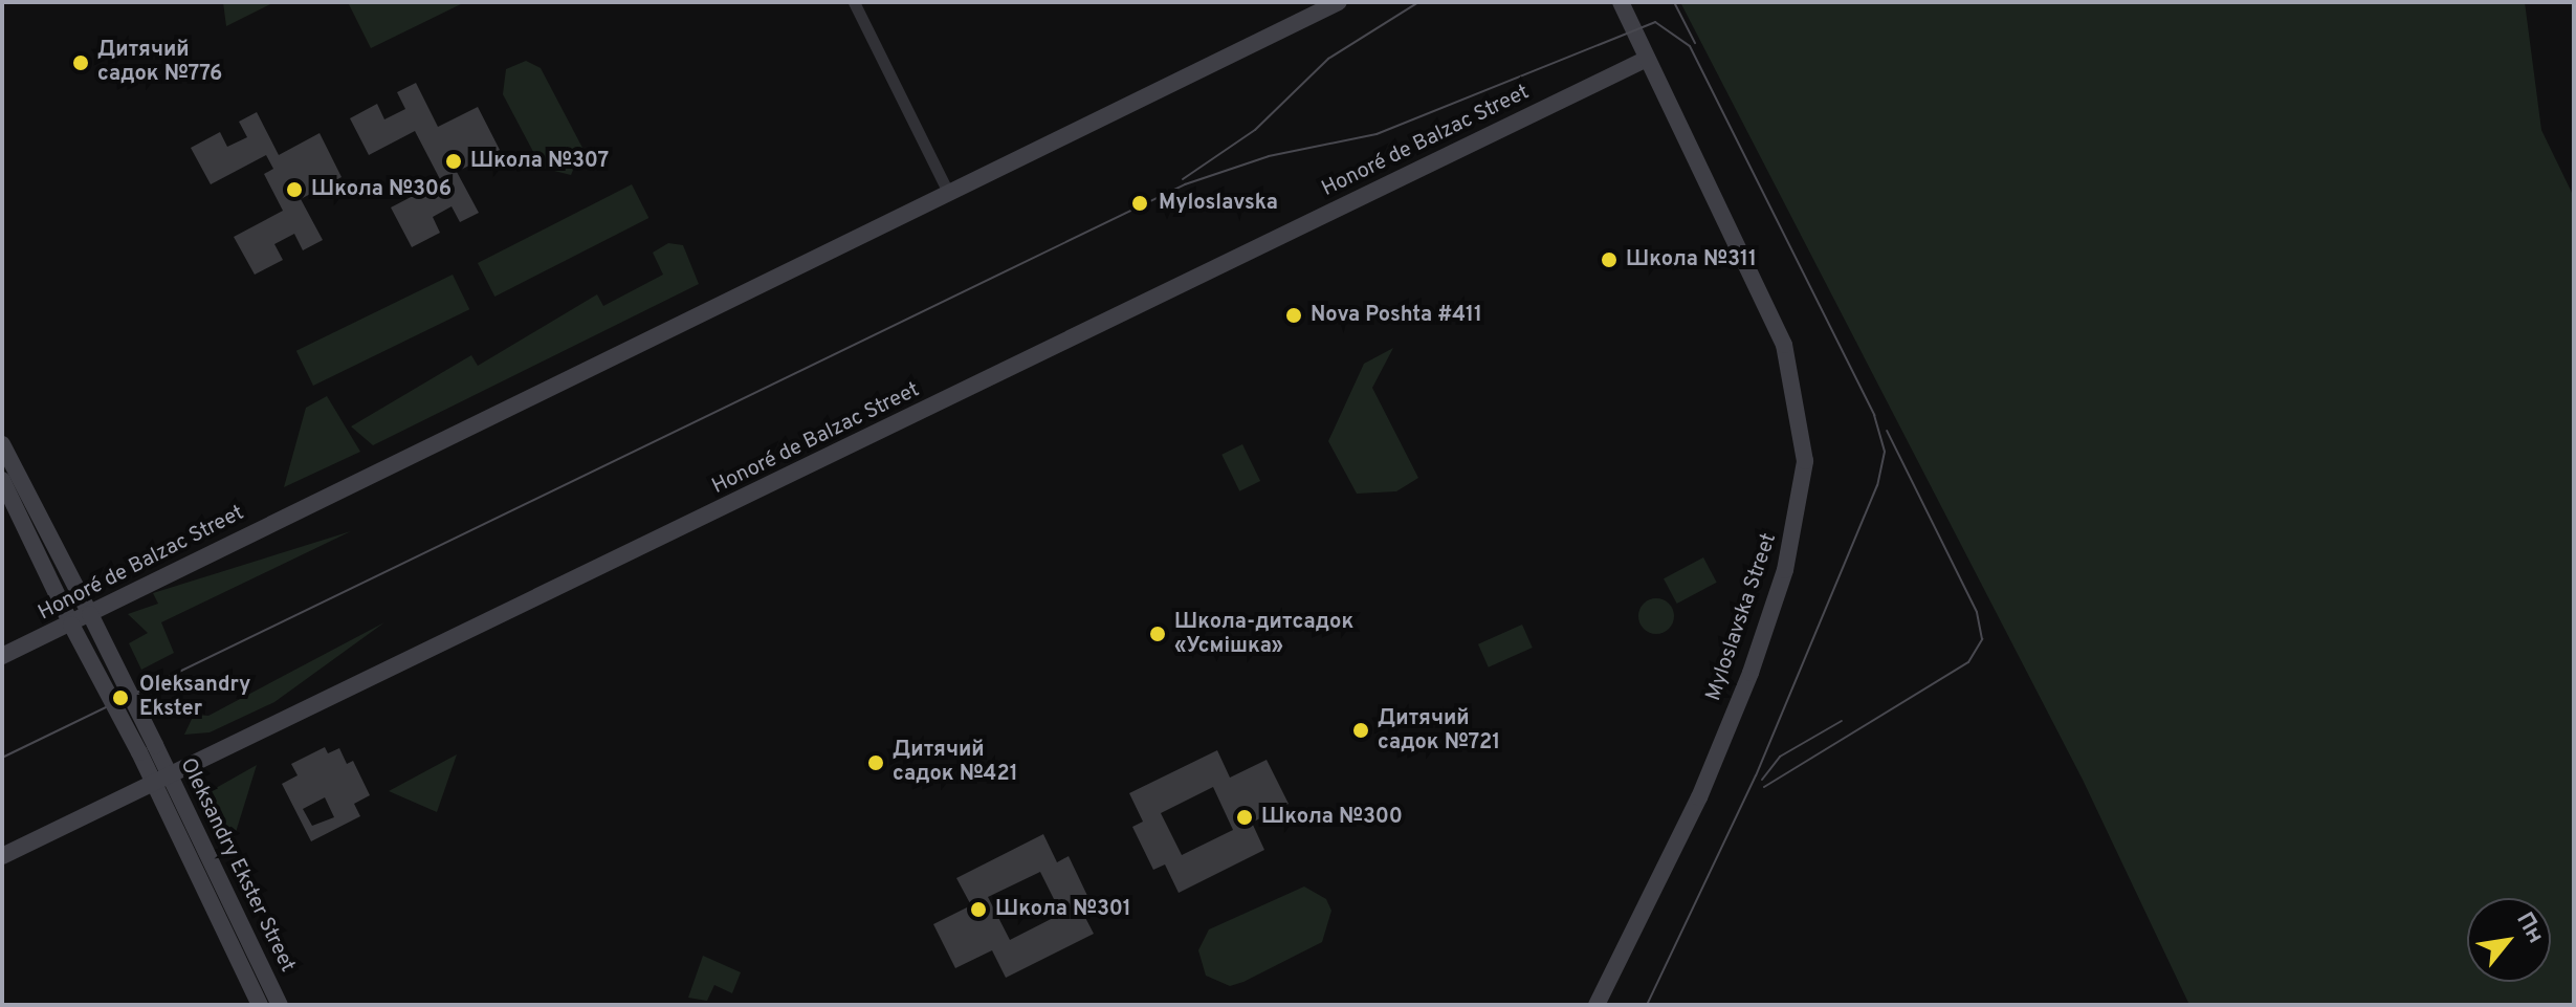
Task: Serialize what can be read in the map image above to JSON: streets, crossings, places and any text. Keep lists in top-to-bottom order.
{
  "streets": {
    "street": ["Honoré de Balzac Street", "Myloslavska Street", "Oleksandry Ekster Street"]
  },
  "crossings": [
    ["Honoré de Balzac Street", "Myloslavska Street"],
    ["Honoré de Balzac Street", "Oleksandry Ekster Street"]
  ],
  "places": [
    "Дитячий садок №776",
    "Школа №307",
    "Школа №306",
    "Myloslavska",
    "Школа №311",
    "Nova Poshta #411",
    "Школа-дитсадок «Усмішка»",
    "Oleksandry Ekster",
    "Дитячий садок №721",
    "Дитячий садок №421",
    "Школа №300",
    "Школа №301"
  ],
  "north": "top right"
}
